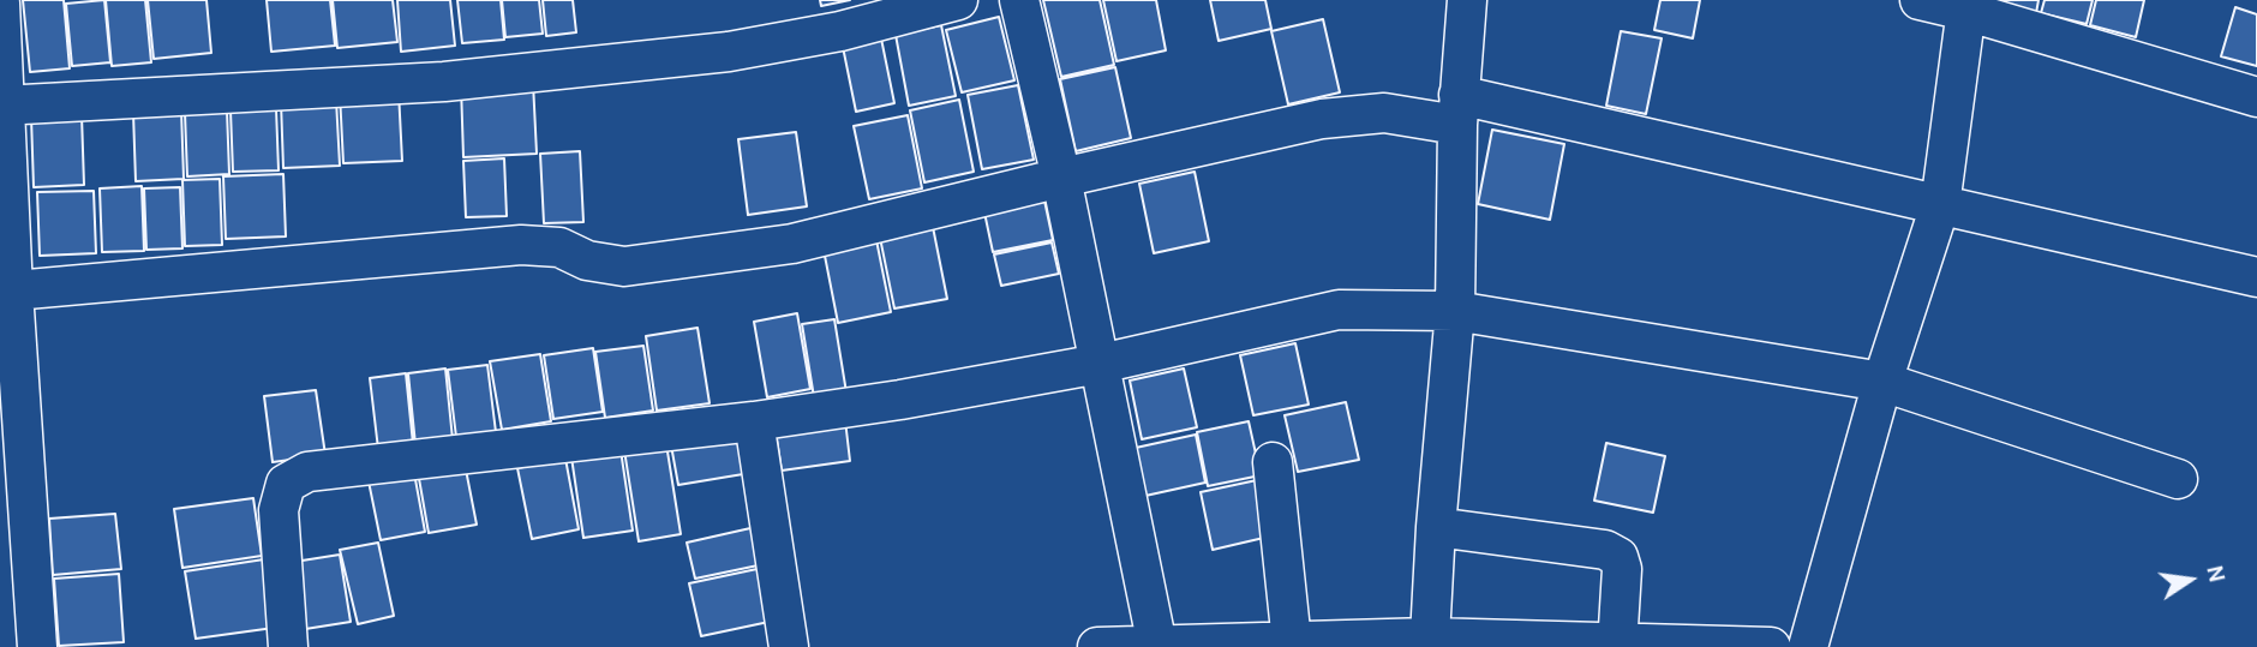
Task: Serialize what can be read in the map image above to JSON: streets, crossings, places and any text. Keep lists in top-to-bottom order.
{
  "north": "right"
}
